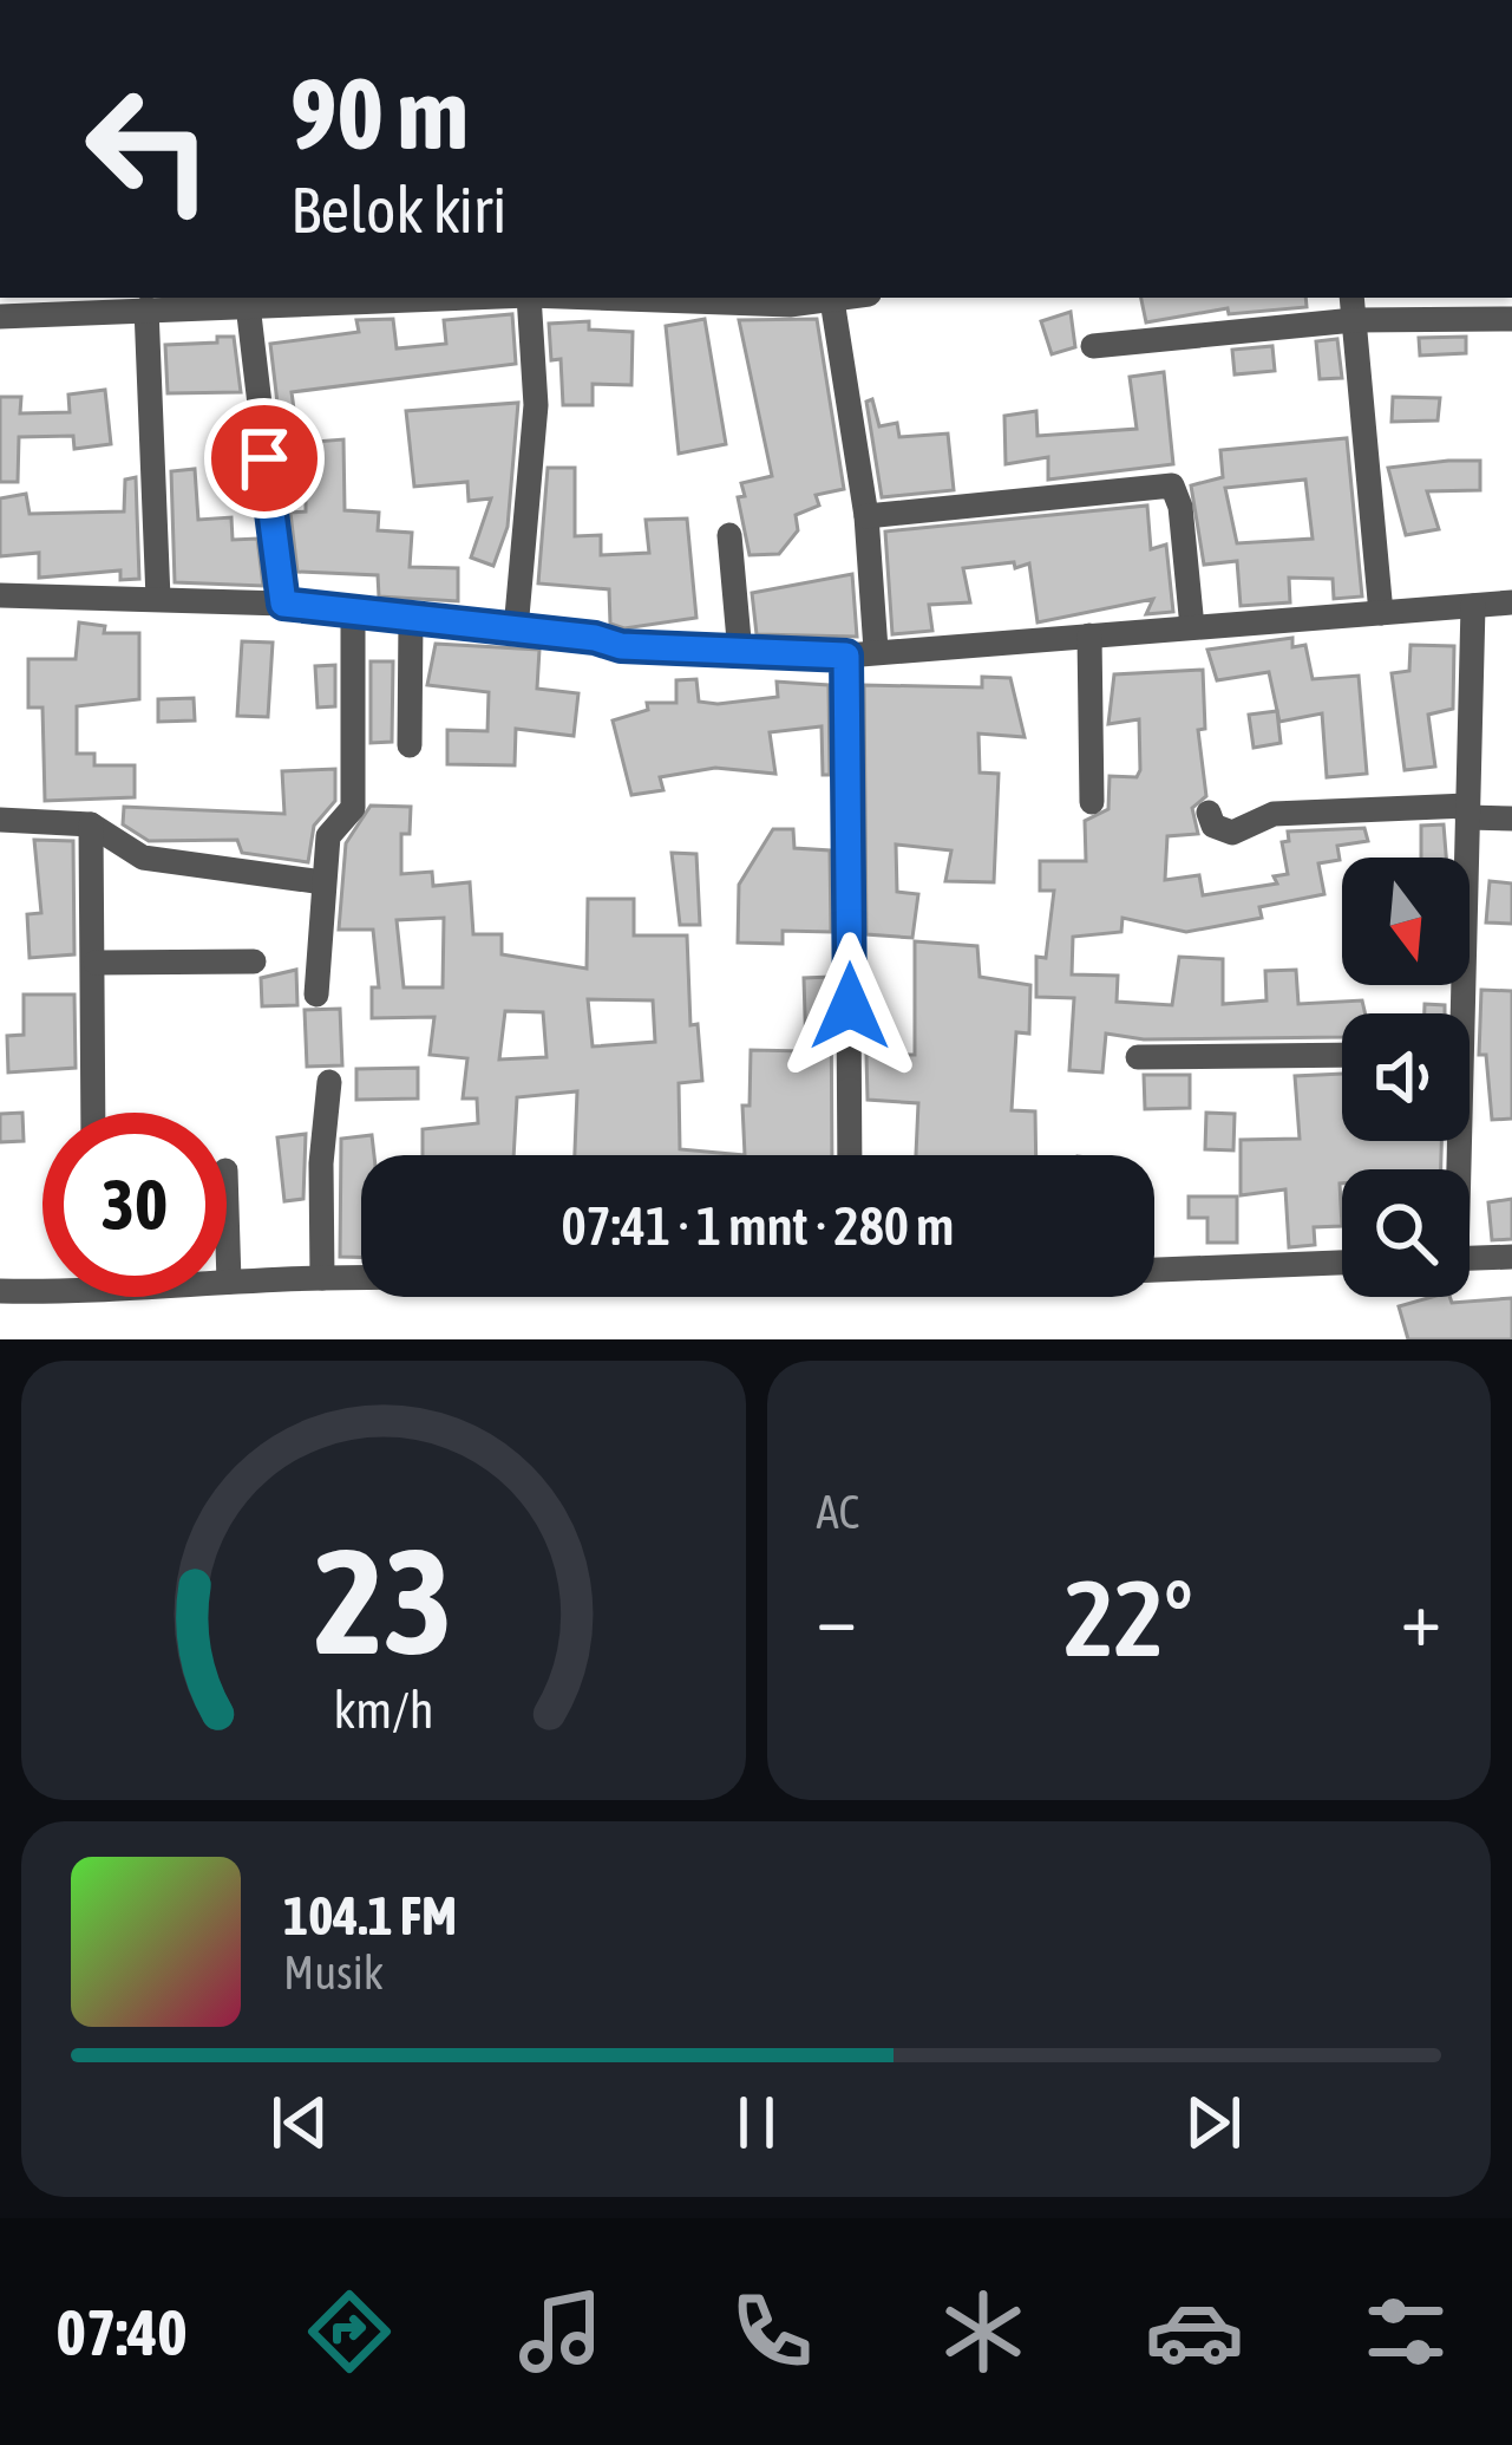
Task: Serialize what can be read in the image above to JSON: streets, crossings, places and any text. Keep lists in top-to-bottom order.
{
  "north": "bottom",
  "page": {
    "turn": ["90 m", "Belok kiri"],
    "limit": "30",
    "trip": "07:41 · 1 mnt · 280 m",
    "tile": "AC",
    "heat": ["−", "22°", "+"],
    "song": ["104.1 FM", "Musik"],
    "tabs": "07:40",
    "gauge": ["23", "km/h"]
  }
}
